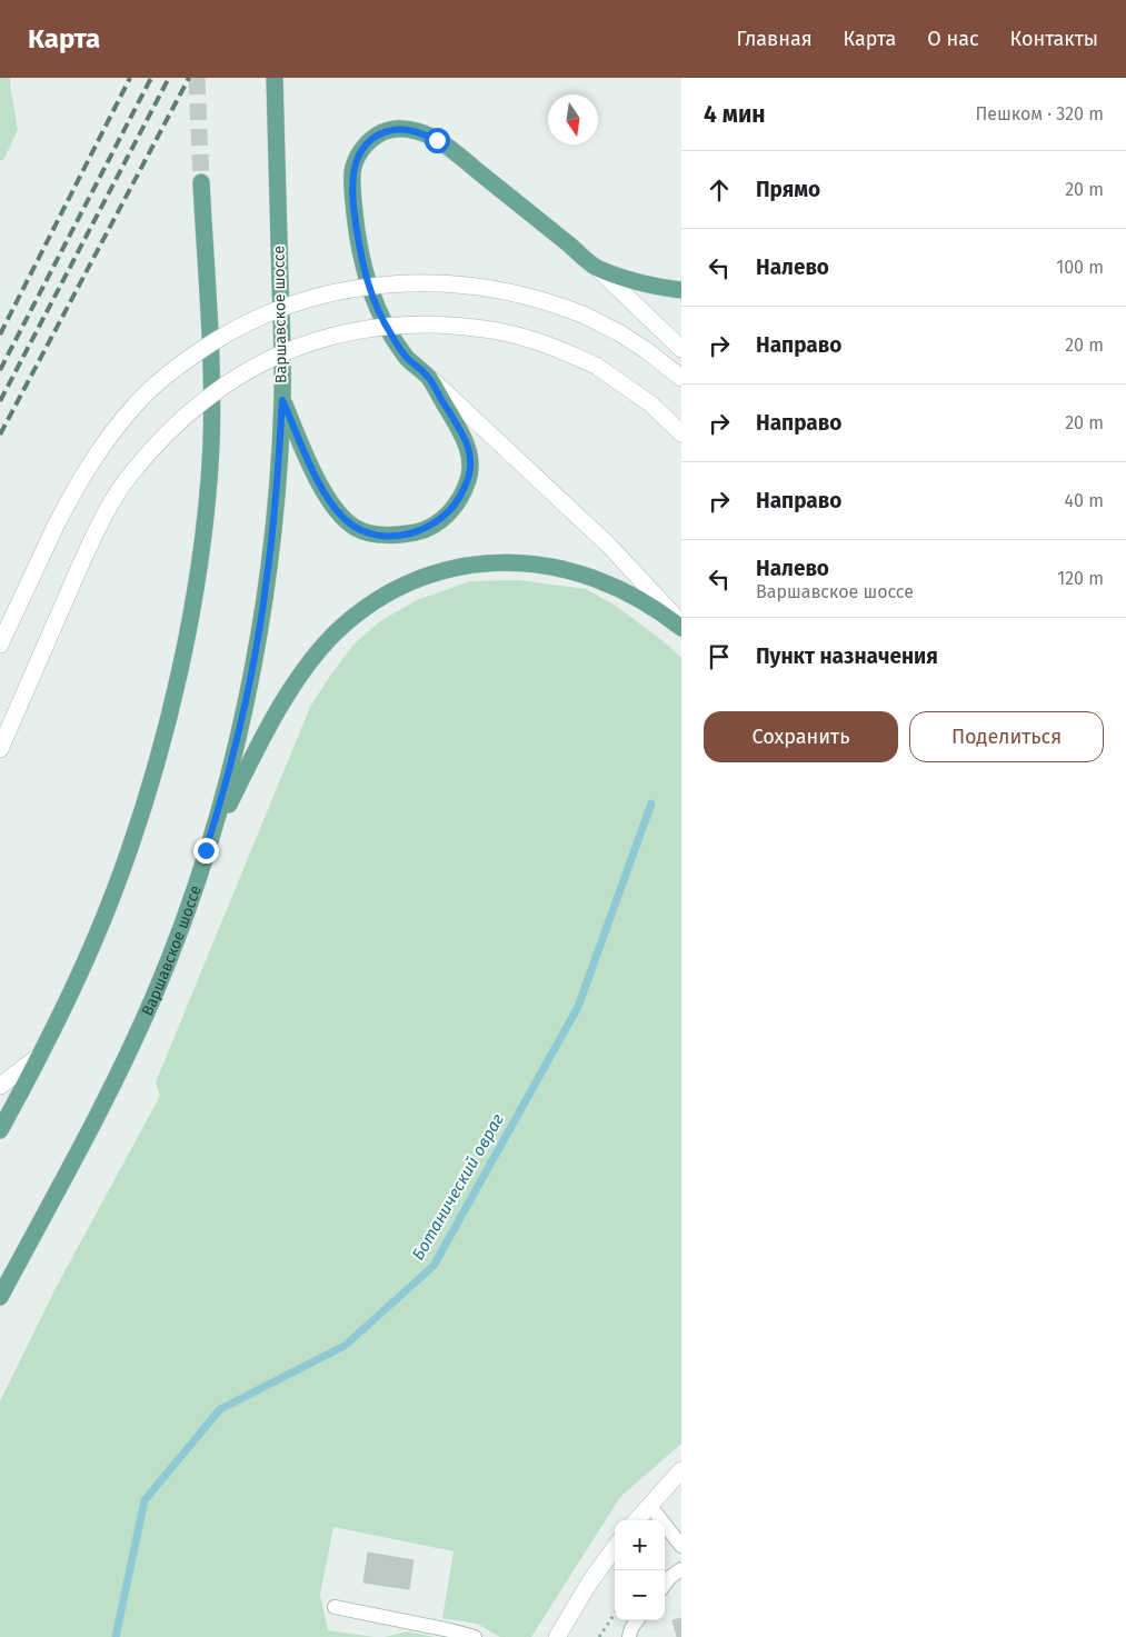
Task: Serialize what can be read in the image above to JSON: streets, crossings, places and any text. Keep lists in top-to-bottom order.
{
  "streets": {
    "main road": ["Варшавское шоссе"]
  },
  "water": ["Ботанический овраг"],
  "north": "bottom",
  "page": {
    "header": "Карта",
    "nav": [
      "Главная",
      "Карта",
      "О нас",
      "Контакты"
    ],
    "heading": ["4 мин", "Пешком · 320 m"],
    "list": [
      ["Прямо", "20 m"],
      ["Налево", "100 m"],
      ["Направо", "20 m"],
      ["Направо", "20 m"],
      ["Направо", "40 m"],
      ["Налево", "Варшавское шоссе", "120 m"],
      "Пункт назначения"
    ],
    "buttons": ["Сохранить", "Поделиться"],
    "map_buttons": ["+", "−"]
  }
}
